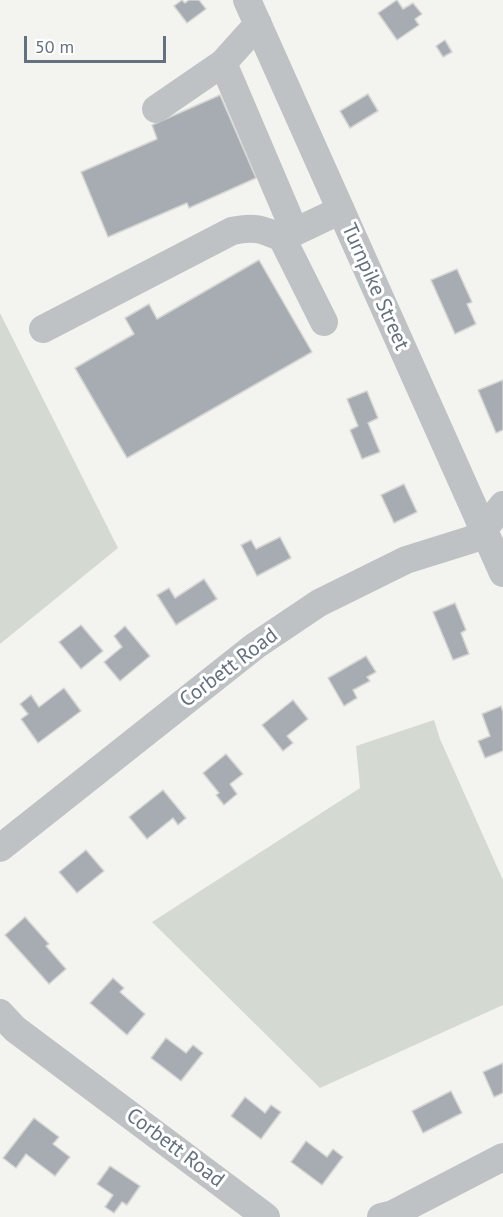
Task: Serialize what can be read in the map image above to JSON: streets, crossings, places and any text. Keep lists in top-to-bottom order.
{
  "streets": {
    "street": ["Turnpike Street", "Corbett Road"]
  },
  "crossings": [
    ["Turnpike Street", "Corbett Road"]
  ],
  "scale_bar": "50 m"
}
